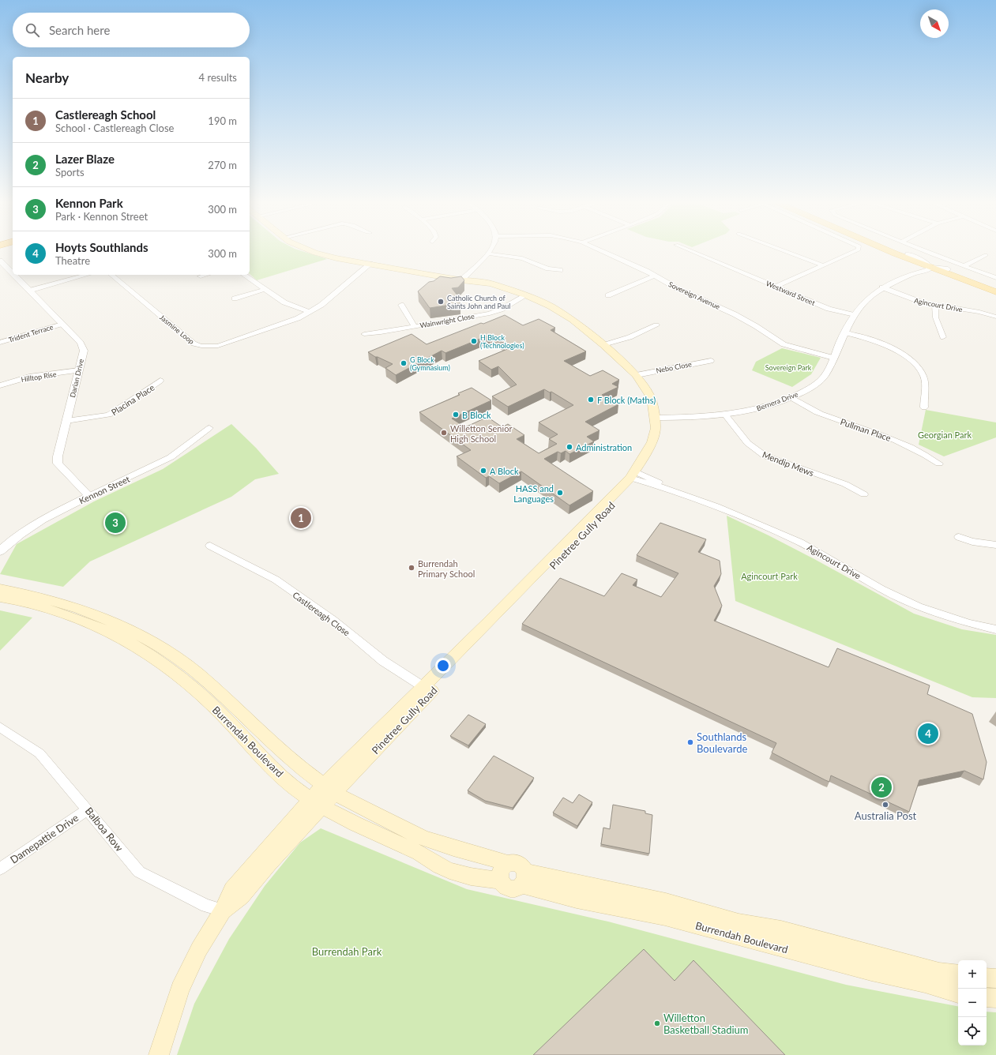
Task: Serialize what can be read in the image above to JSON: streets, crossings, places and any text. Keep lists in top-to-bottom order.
{
  "streets": {
    "main road": ["Pinetree Gully Road", "Burrendah Boulevard"],
    "street": [
      "Westward Street",
      "Sovereign Avenue",
      "Agincourt Drive",
      "Wainwright Close",
      "Jasmine Loop",
      "Trident Terrace",
      "Nebo Close",
      "Hilltop Rise",
      "Darian Drive",
      "Placina Place",
      "Bernera Drive",
      "Pullman Place",
      "Mendip Mews",
      "Kennon Street",
      "Castlereagh Close",
      "Balboa Row",
      "Damepattie Drive"
    ]
  },
  "crossings": [
    ["Westward Street", "Bernera Drive"],
    ["Sovereign Avenue", "Bernera Drive"],
    ["Agincourt Drive", "Bernera Drive"],
    ["Agincourt Drive", "Pinetree Gully Road"],
    ["Wainwright Close", "Pinetree Gully Road"],
    ["Jasmine Loop", "Pinetree Gully Road"],
    ["Trident Terrace", "Darian Drive"],
    ["Nebo Close", "Pinetree Gully Road"],
    ["Hilltop Rise", "Darian Drive"],
    ["Darian Drive", "Placina Place"],
    ["Darian Drive", "Kennon Street"],
    ["Bernera Drive", "Pullman Place"],
    ["Bernera Drive", "Mendip Mews"],
    ["Bernera Drive", "Pinetree Gully Road"],
    ["Pinetree Gully Road", "Castlereagh Close"],
    ["Pinetree Gully Road", "Burrendah Boulevard"],
    ["Pinetree Gully Road", "Balboa Row"],
    ["Balboa Row", "Damepattie Drive"]
  ],
  "parks": [
    "Sovereign Park",
    "Georgian Park",
    "Agincourt Park",
    "Burrendah Park"
  ],
  "places": [
    "Catholic Church of Saints John and Paul",
    "H Block (Technologies)",
    "G Block (Gymnasium)",
    "F Block (Maths)",
    "B Block",
    "Willetton Senior High School",
    "Administration",
    "A Block",
    "HASS and Languages",
    "Burrendah Primary School",
    "Southlands Boulevarde",
    "Australia Post",
    "Willetton Basketball Stadium"
  ],
  "north": "bottom right",
  "page": {
    "search": "Search here",
    "heading": ["Nearby", "4 results"],
    "list": [
      {
        "mark": "1",
        "name": "Castlereagh School",
        "note": "School · Castlereagh Close",
        "value": "190 m"
      },
      {
        "mark": "2",
        "name": "Lazer Blaze",
        "note": "Sports",
        "value": "270 m"
      },
      {
        "mark": "3",
        "name": "Kennon Park",
        "note": "Park · Kennon Street",
        "value": "300 m"
      },
      {
        "mark": "4",
        "name": "Hoyts Southlands",
        "note": "Theatre",
        "value": "300 m"
      }
    ],
    "pins": [
      "1",
      "3",
      "4",
      "2"
    ],
    "map_buttons": ["+", "−"]
  }
}
